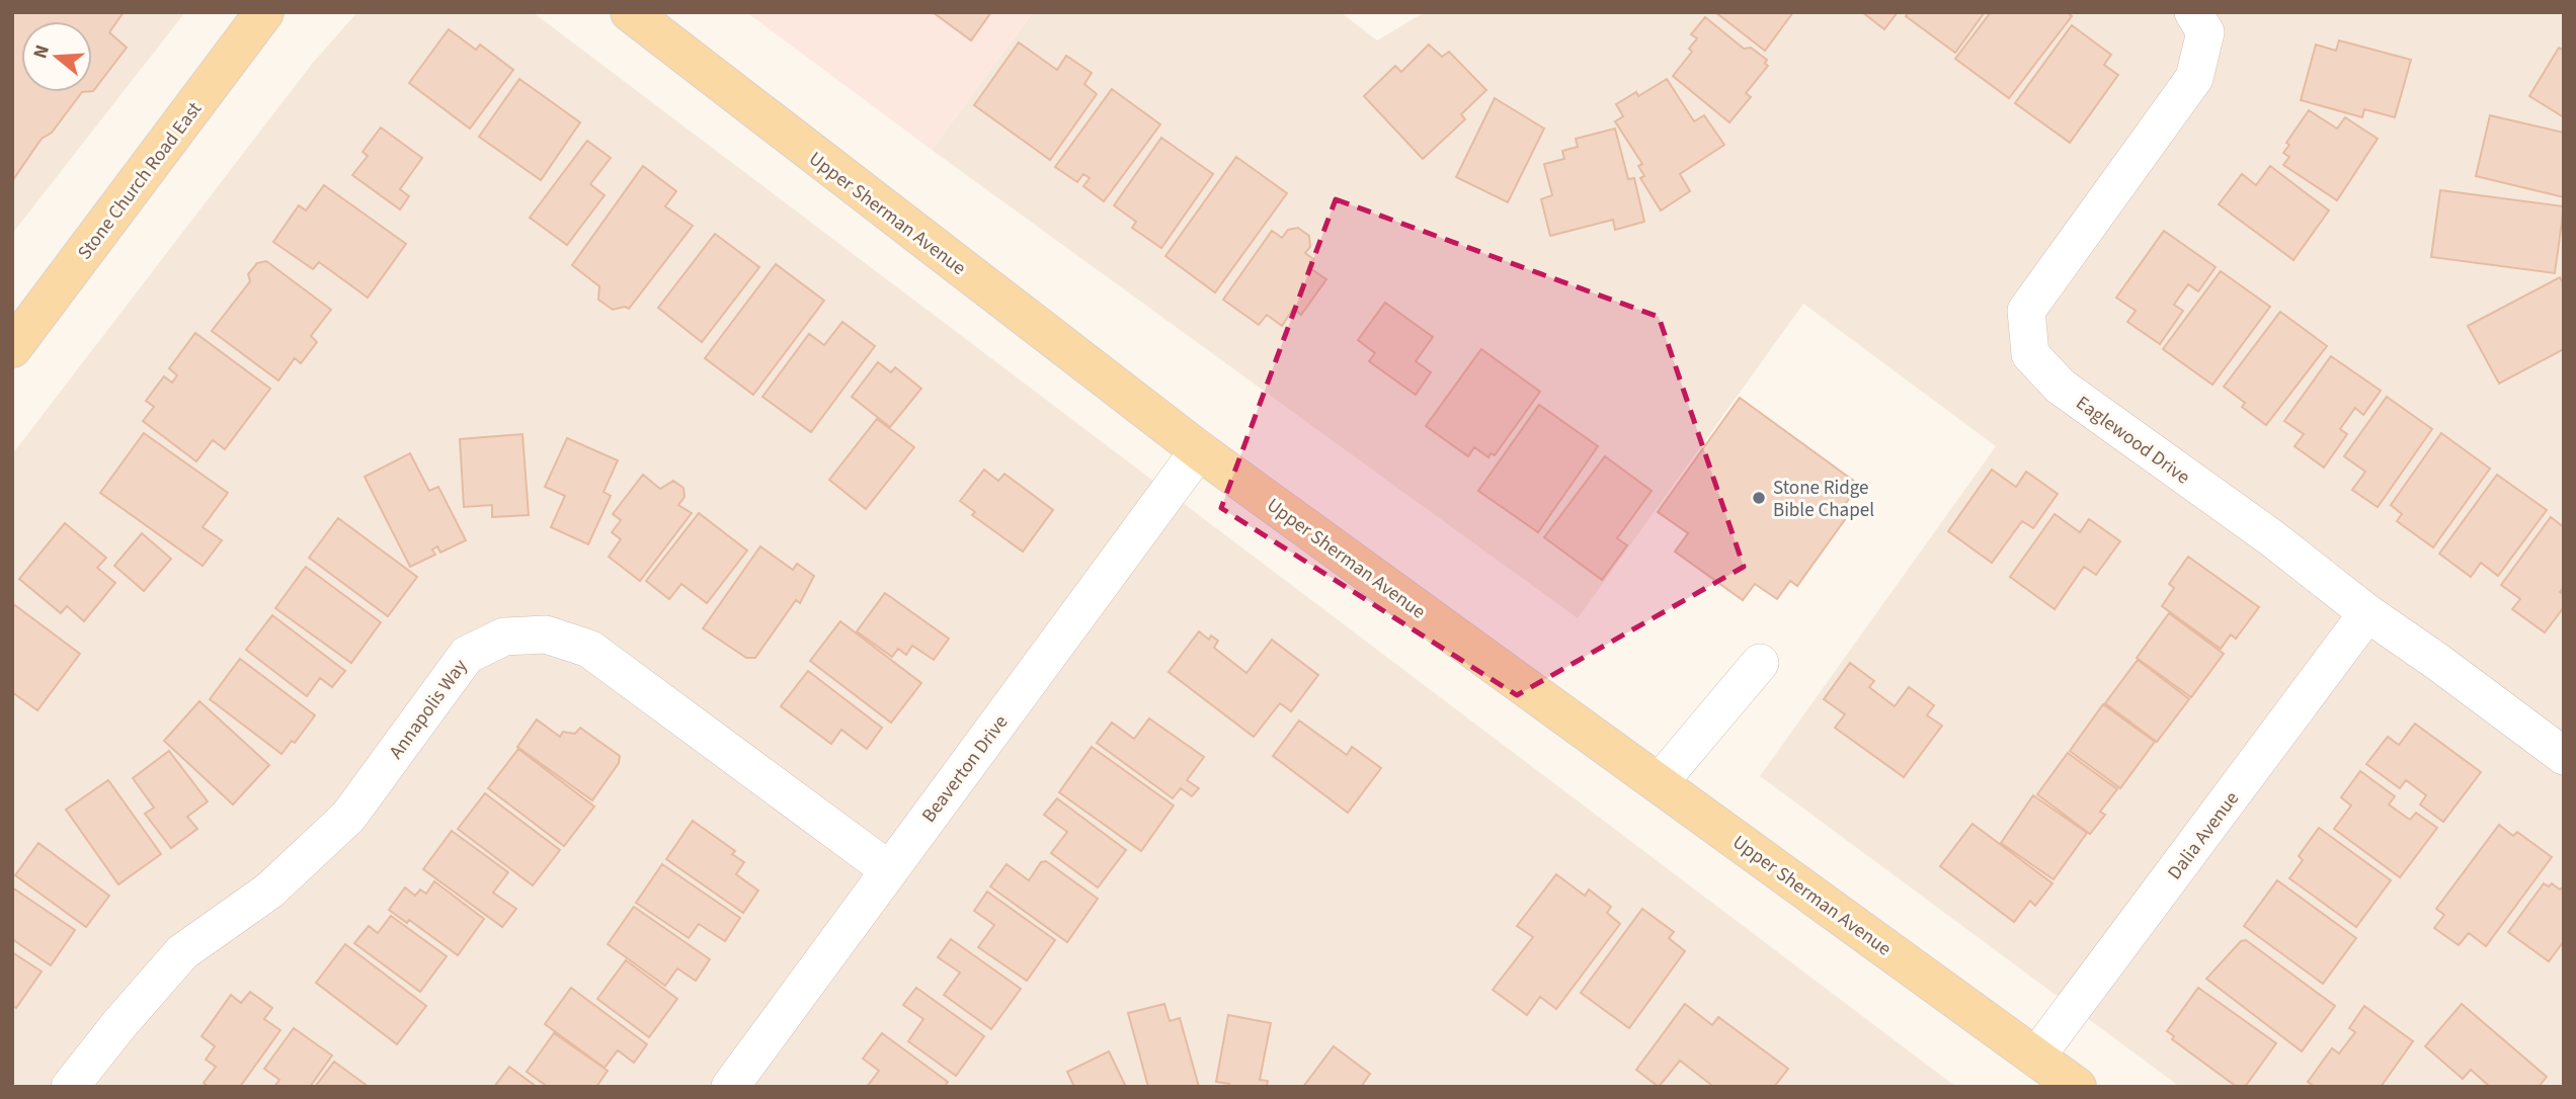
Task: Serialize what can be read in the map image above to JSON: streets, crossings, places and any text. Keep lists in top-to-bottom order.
{
  "streets": {
    "main road": ["Stone Church Road East", "Upper Sherman Avenue"],
    "street": [
      "Eaglewood Drive",
      "Annapolis Way",
      "Beaverton Drive",
      "Dalia Avenue"
    ]
  },
  "crossings": [
    ["Upper Sherman Avenue", "Beaverton Drive"],
    ["Upper Sherman Avenue", "Dalia Avenue"],
    ["Eaglewood Drive", "Dalia Avenue"],
    ["Annapolis Way", "Beaverton Drive"]
  ],
  "places": ["Stone Ridge Bible Chapel"],
  "north": "left"
}
